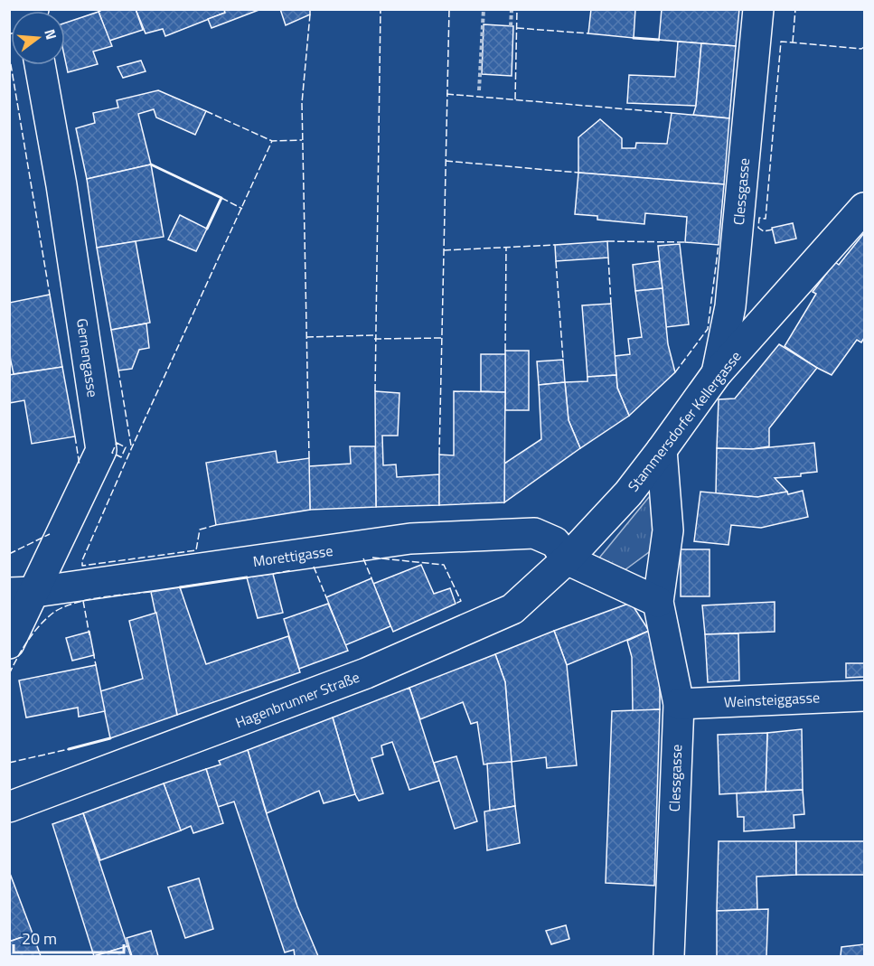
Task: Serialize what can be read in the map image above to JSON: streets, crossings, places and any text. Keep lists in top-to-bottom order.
{
  "streets": {
    "street": [
      "Clessgasse",
      "Gernengasse",
      "Stammersdorfer Kellergasse",
      "Morettigasse",
      "Hagenbrunner Straße",
      "Weinsteiggasse"
    ]
  },
  "crossings": [
    ["Clessgasse", "Stammersdorfer Kellergasse"],
    ["Clessgasse", "Weinsteiggasse"],
    ["Gernengasse", "Morettigasse"],
    ["Stammersdorfer Kellergasse", "Morettigasse"],
    ["Stammersdorfer Kellergasse", "Hagenbrunner Straße"],
    ["Morettigasse", "Hagenbrunner Straße"]
  ],
  "scale_bar": "20 m",
  "north": "right"
}
